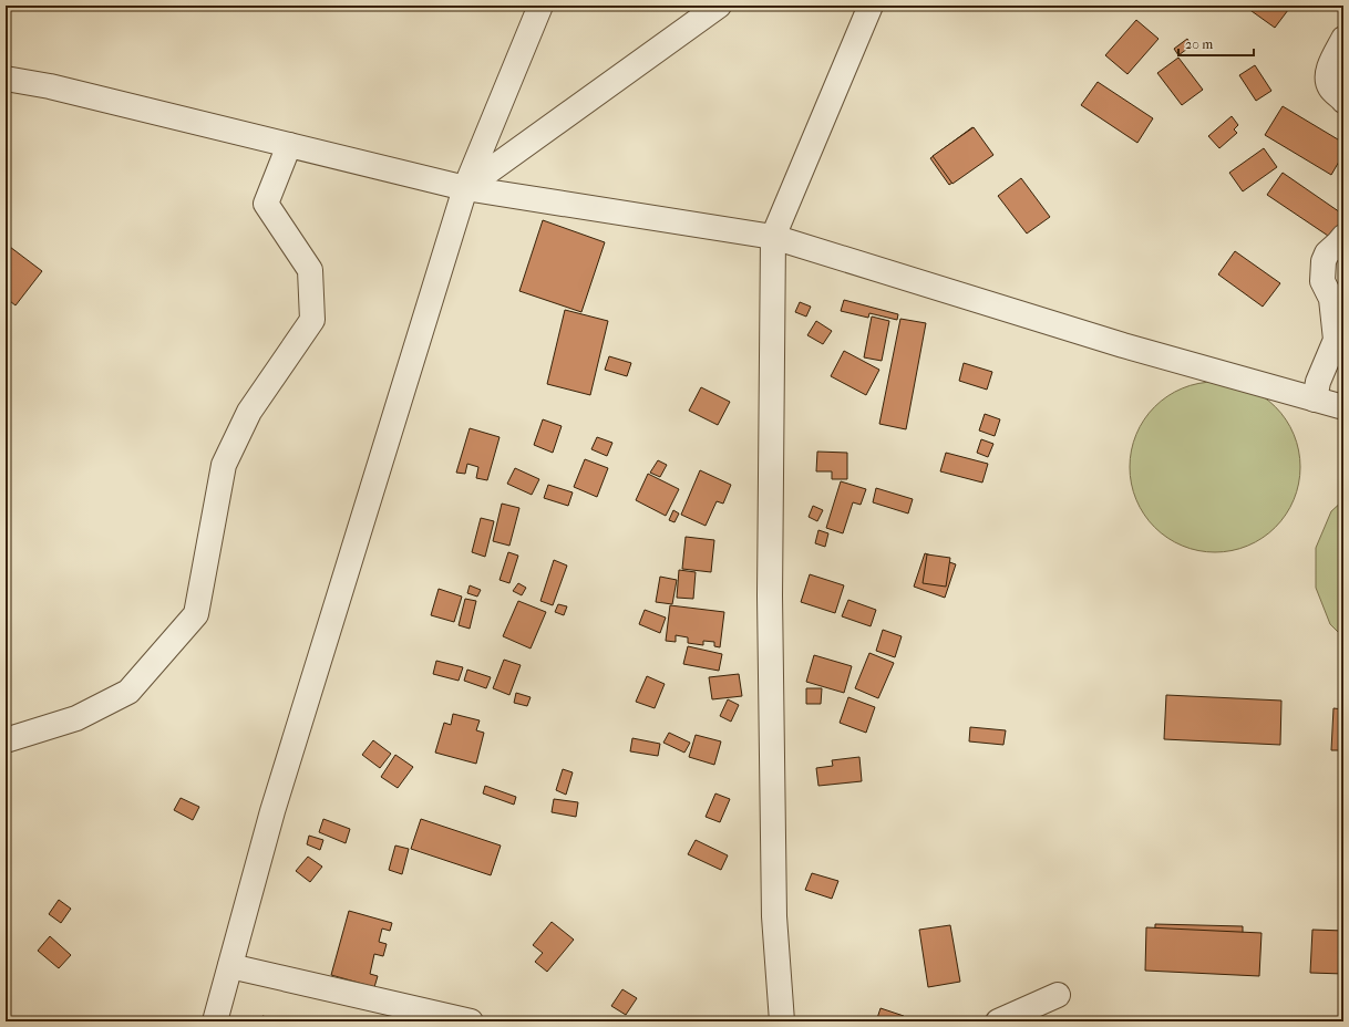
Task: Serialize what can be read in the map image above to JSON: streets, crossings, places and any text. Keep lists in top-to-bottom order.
{
  "scale_bar": "20 m"
}
